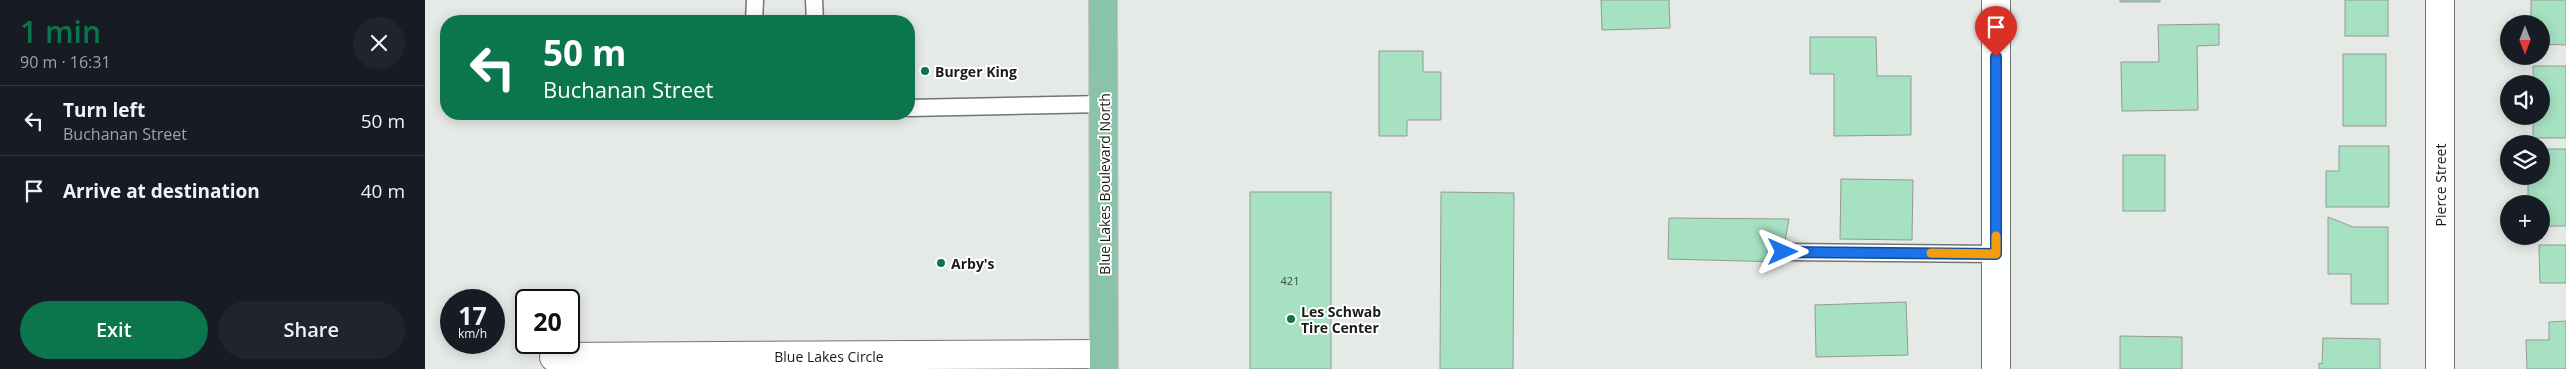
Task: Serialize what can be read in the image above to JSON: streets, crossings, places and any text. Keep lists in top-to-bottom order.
{
  "streets": {
    "main road": ["Blue Lakes Boulevard North"],
    "street": ["Pierce Street", "Blue Lakes Circle"]
  },
  "crossings": [
    ["Blue Lakes Boulevard North", "Blue Lakes Circle"]
  ],
  "places": ["Burger King", "Arby's", "Les Schwab Tire Center"],
  "house_numbers": ["421"],
  "north": "bottom",
  "page": {
    "heading": ["1 min", "90 m · 16:31"],
    "map_buttons": "+",
    "turn": ["50 m", "Buchanan Street"],
    "list": [
      {
        "name": "Turn left",
        "note": "Buchanan Street",
        "value": "50 m"
      },
      {
        "name": "Arrive at destination",
        "value": "40 m"
      }
    ],
    "speed": "17 km/h",
    "limit": "20",
    "buttons": ["Exit", "Share"]
  }
}
